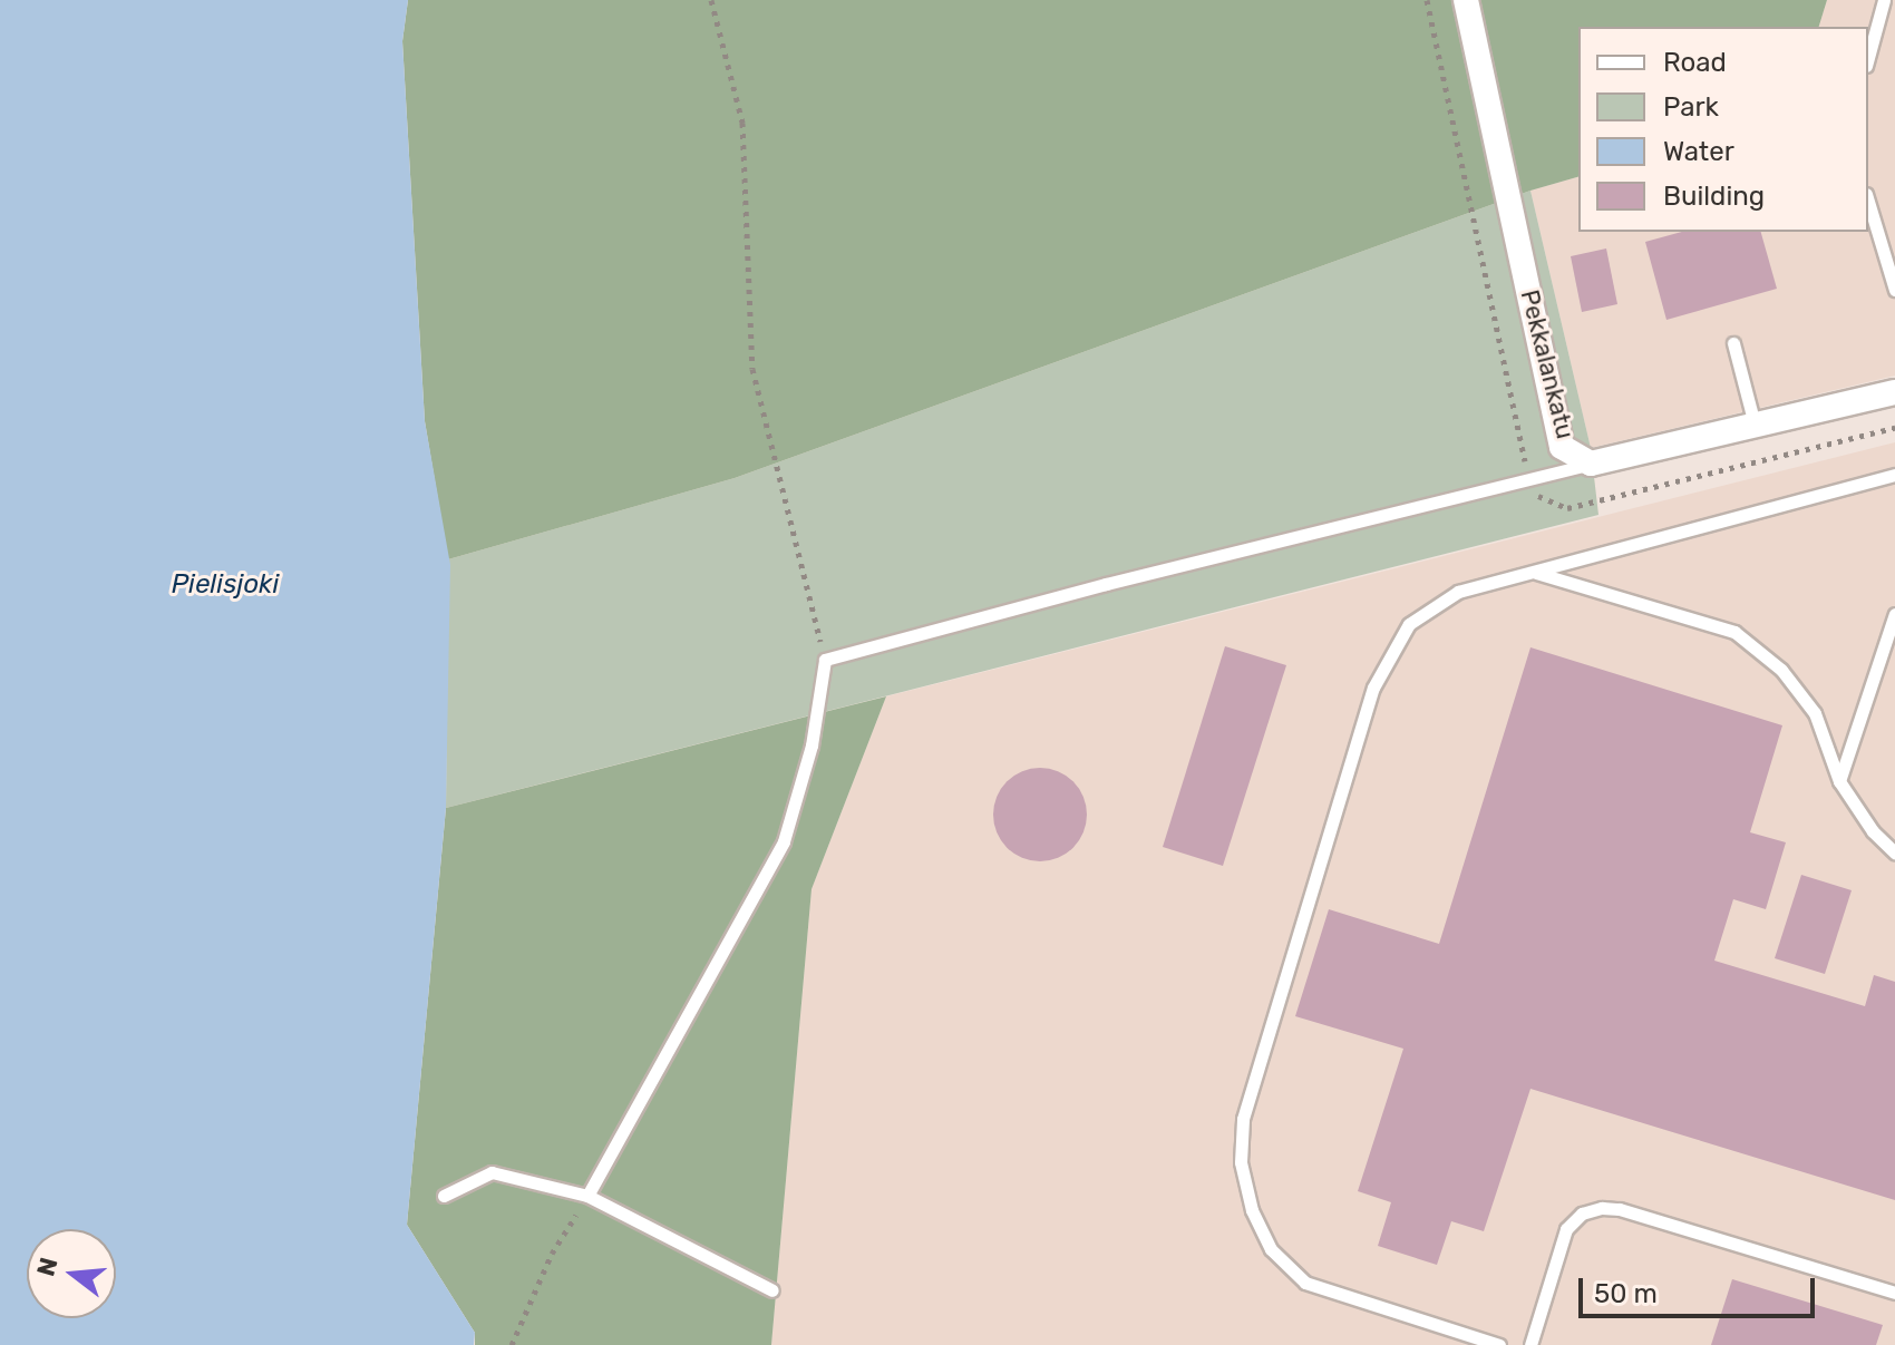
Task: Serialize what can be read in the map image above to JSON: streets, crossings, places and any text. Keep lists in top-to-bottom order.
{
  "streets": {
    "street": ["Pekkalankatu"]
  },
  "water": ["Pielisjoki"],
  "legend": [
    "Road",
    "Park",
    "Water",
    "Building"
  ],
  "scale_bar": "50 m",
  "north": "left"
}
